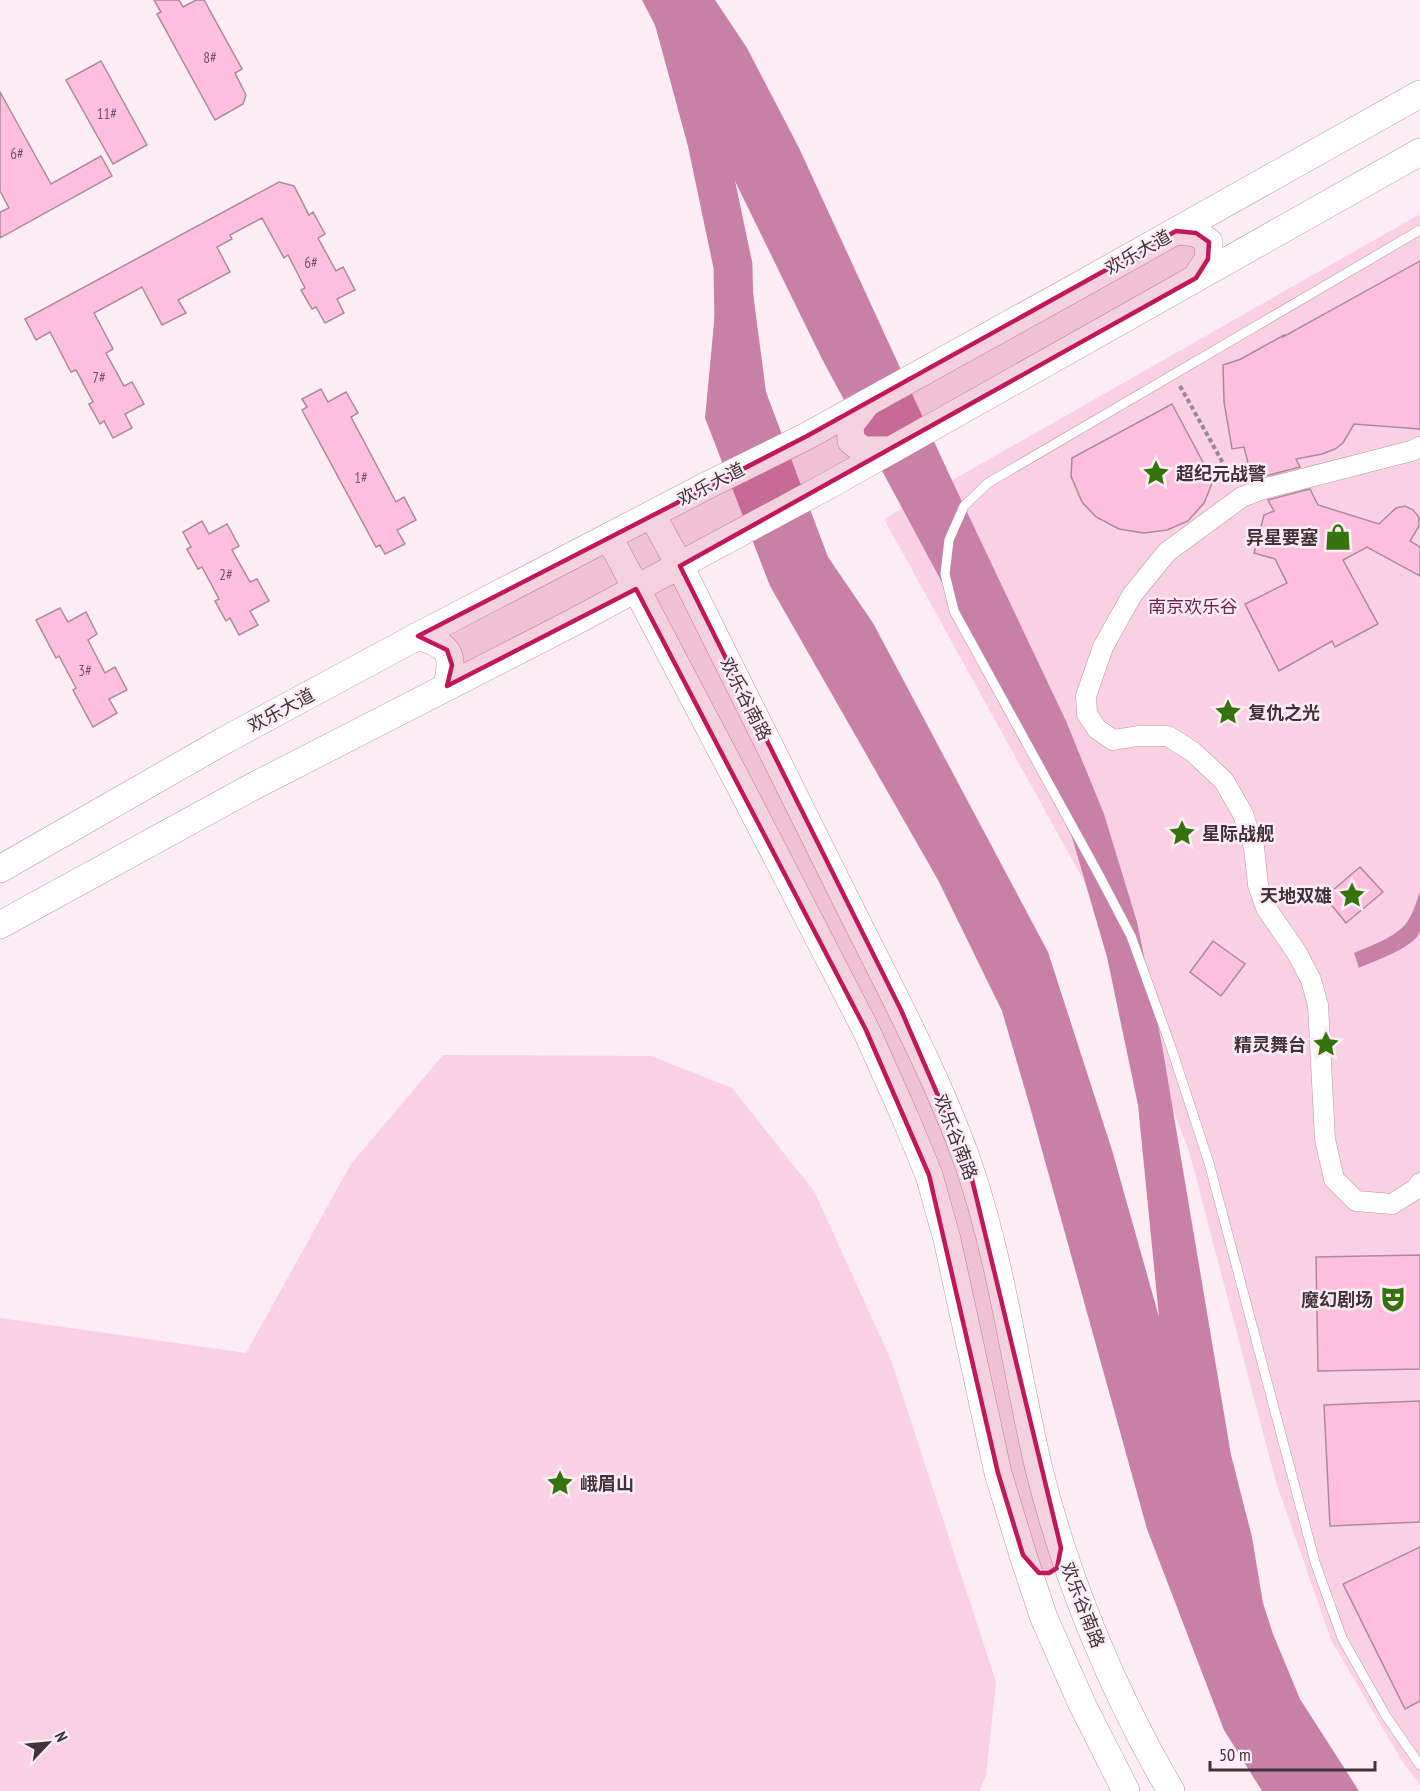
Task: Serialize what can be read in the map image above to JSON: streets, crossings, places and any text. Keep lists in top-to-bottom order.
{
  "streets": {
    "main road": ["欢乐大道", "欢乐谷南路"]
  },
  "crossings": [
    ["欢乐大道", "欢乐谷南路"]
  ],
  "parks": ["南京欢乐谷"],
  "places": {
    "place": [
      "超纪元战警",
      "复仇之光",
      "星际战舰",
      "天地双雄",
      "精灵舞台",
      "峨眉山"
    ],
    "shop": ["异星要塞"],
    "theatre": ["魔幻剧场"]
  },
  "house_numbers": [
    "8#",
    "11#",
    "6#",
    "6#",
    "7#",
    "1#",
    "2#",
    "3#"
  ],
  "scale_bar": "50 m",
  "north": "top right"
}
